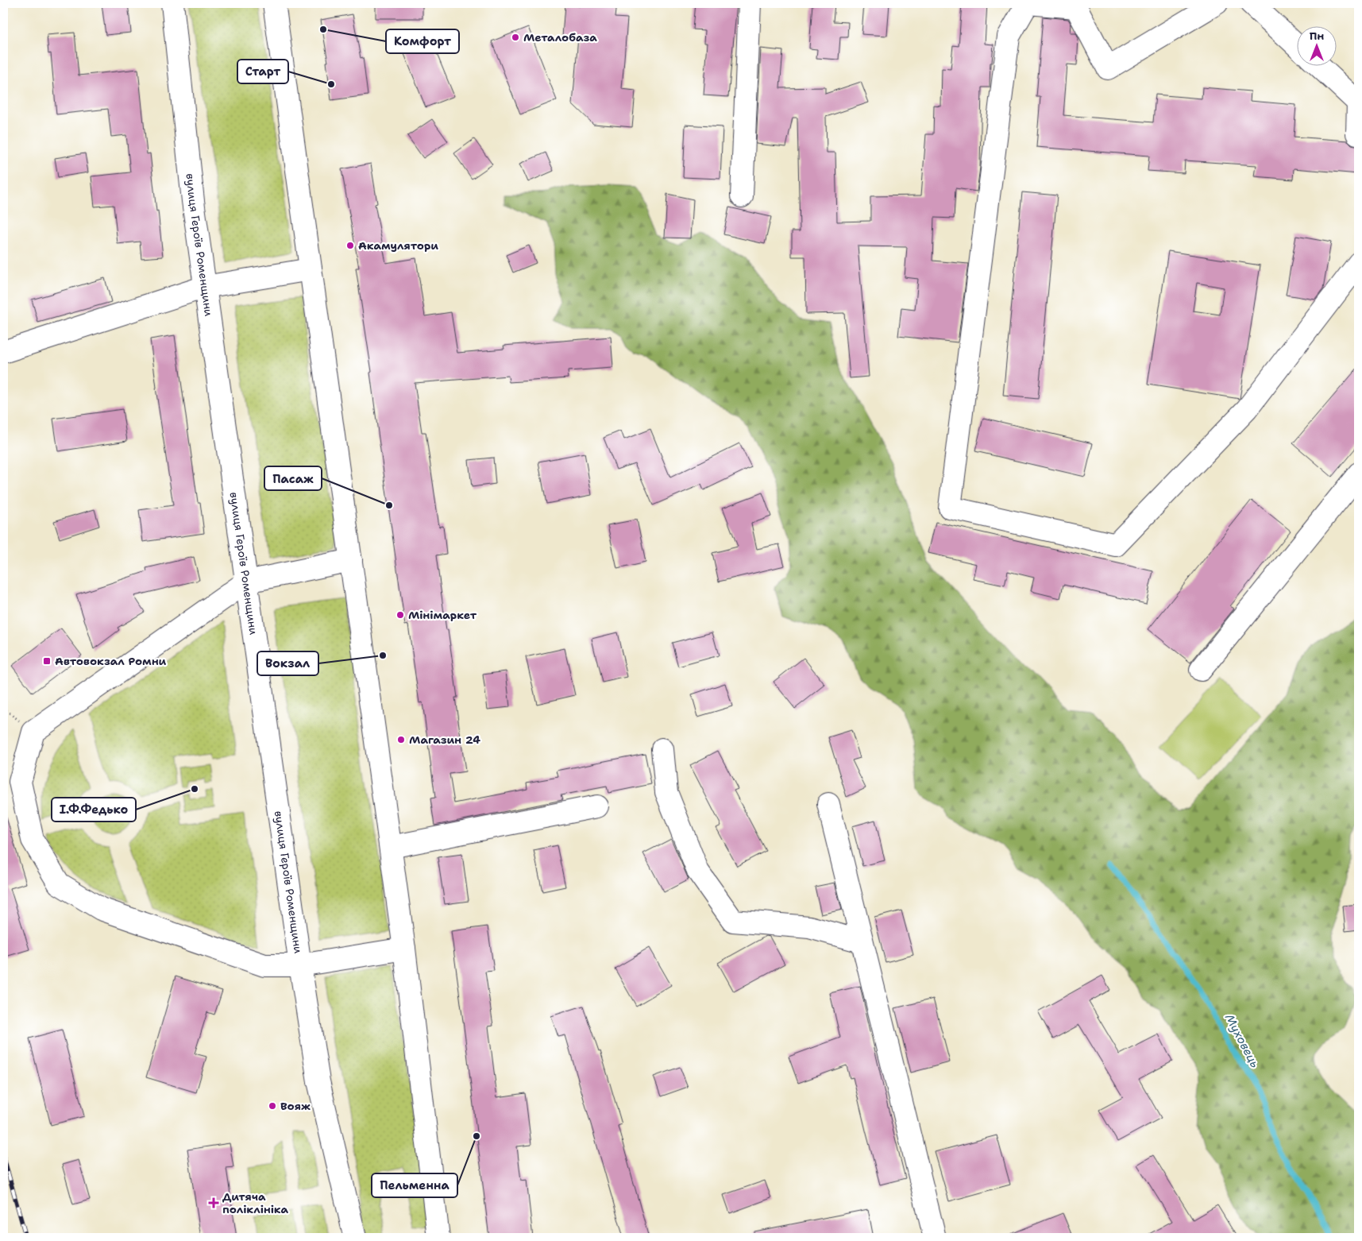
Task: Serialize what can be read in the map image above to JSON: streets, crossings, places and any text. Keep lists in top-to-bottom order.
{
  "streets": {
    "street": ["вулиця Героїв Роменщини"]
  },
  "water": ["Муховець"],
  "places": {
    "other": [
      "Комфорт",
      "Металобаза",
      "Старт",
      "Акамулятори",
      "Пасаж",
      "Мінімаркет",
      "Вокзал",
      "Магазин 24",
      "І.Ф.Федько",
      "Вояж",
      "Пельменна"
    ],
    "transit": ["Автовокзал Ромни"],
    "health": ["Дитяча поліклініка"]
  },
  "north": "top"
}
